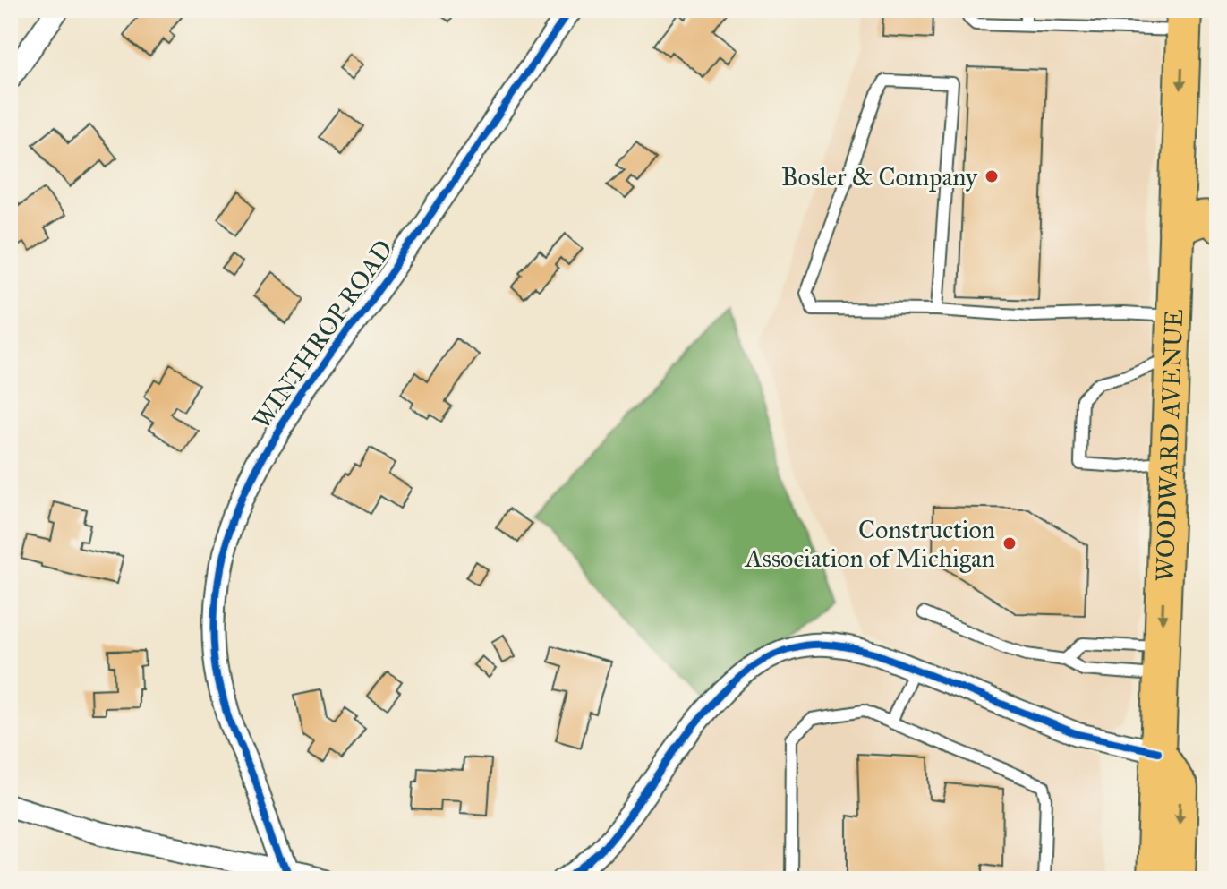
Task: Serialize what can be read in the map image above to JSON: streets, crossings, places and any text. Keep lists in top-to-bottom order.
{
  "streets": {
    "main road": ["WOODWARD AVENUE"],
    "street": ["WINTHROP ROAD"]
  },
  "one_way": ["WOODWARD AVENUE"],
  "places": ["Bosler & Company", "Construction Association of Michigan"]
}
